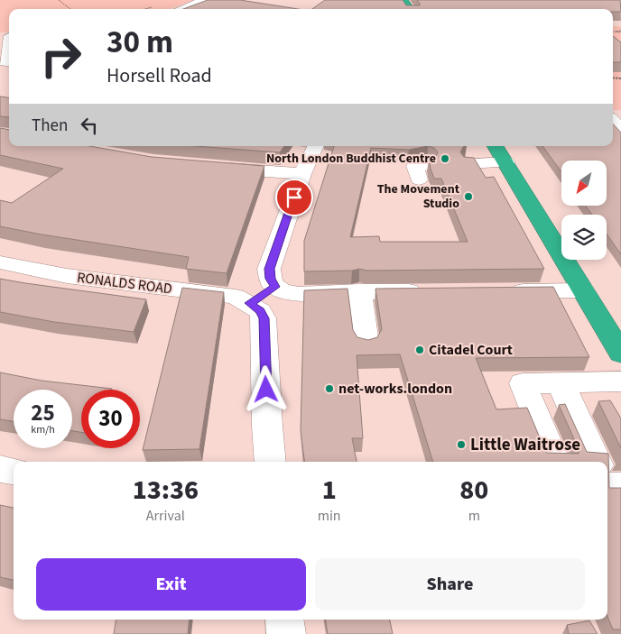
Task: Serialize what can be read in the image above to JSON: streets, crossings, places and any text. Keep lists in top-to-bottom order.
{
  "streets": {
    "street": ["RONALDS ROAD"]
  },
  "places": [
    "North London Buddhist Centre",
    "The Movement Studio",
    "Citadel Court",
    "net-works.london",
    "Little Waitrose"
  ],
  "north": "bottom left",
  "page": {
    "turn": ["30 m", "Horsell Road"],
    "then": "Then",
    "speed": "25 km/h",
    "limit": "30",
    "eta": [
      "13:36",
      "Arrival",
      "1",
      "min",
      "80",
      "m"
    ],
    "buttons": ["Exit", "Share"]
  }
}
